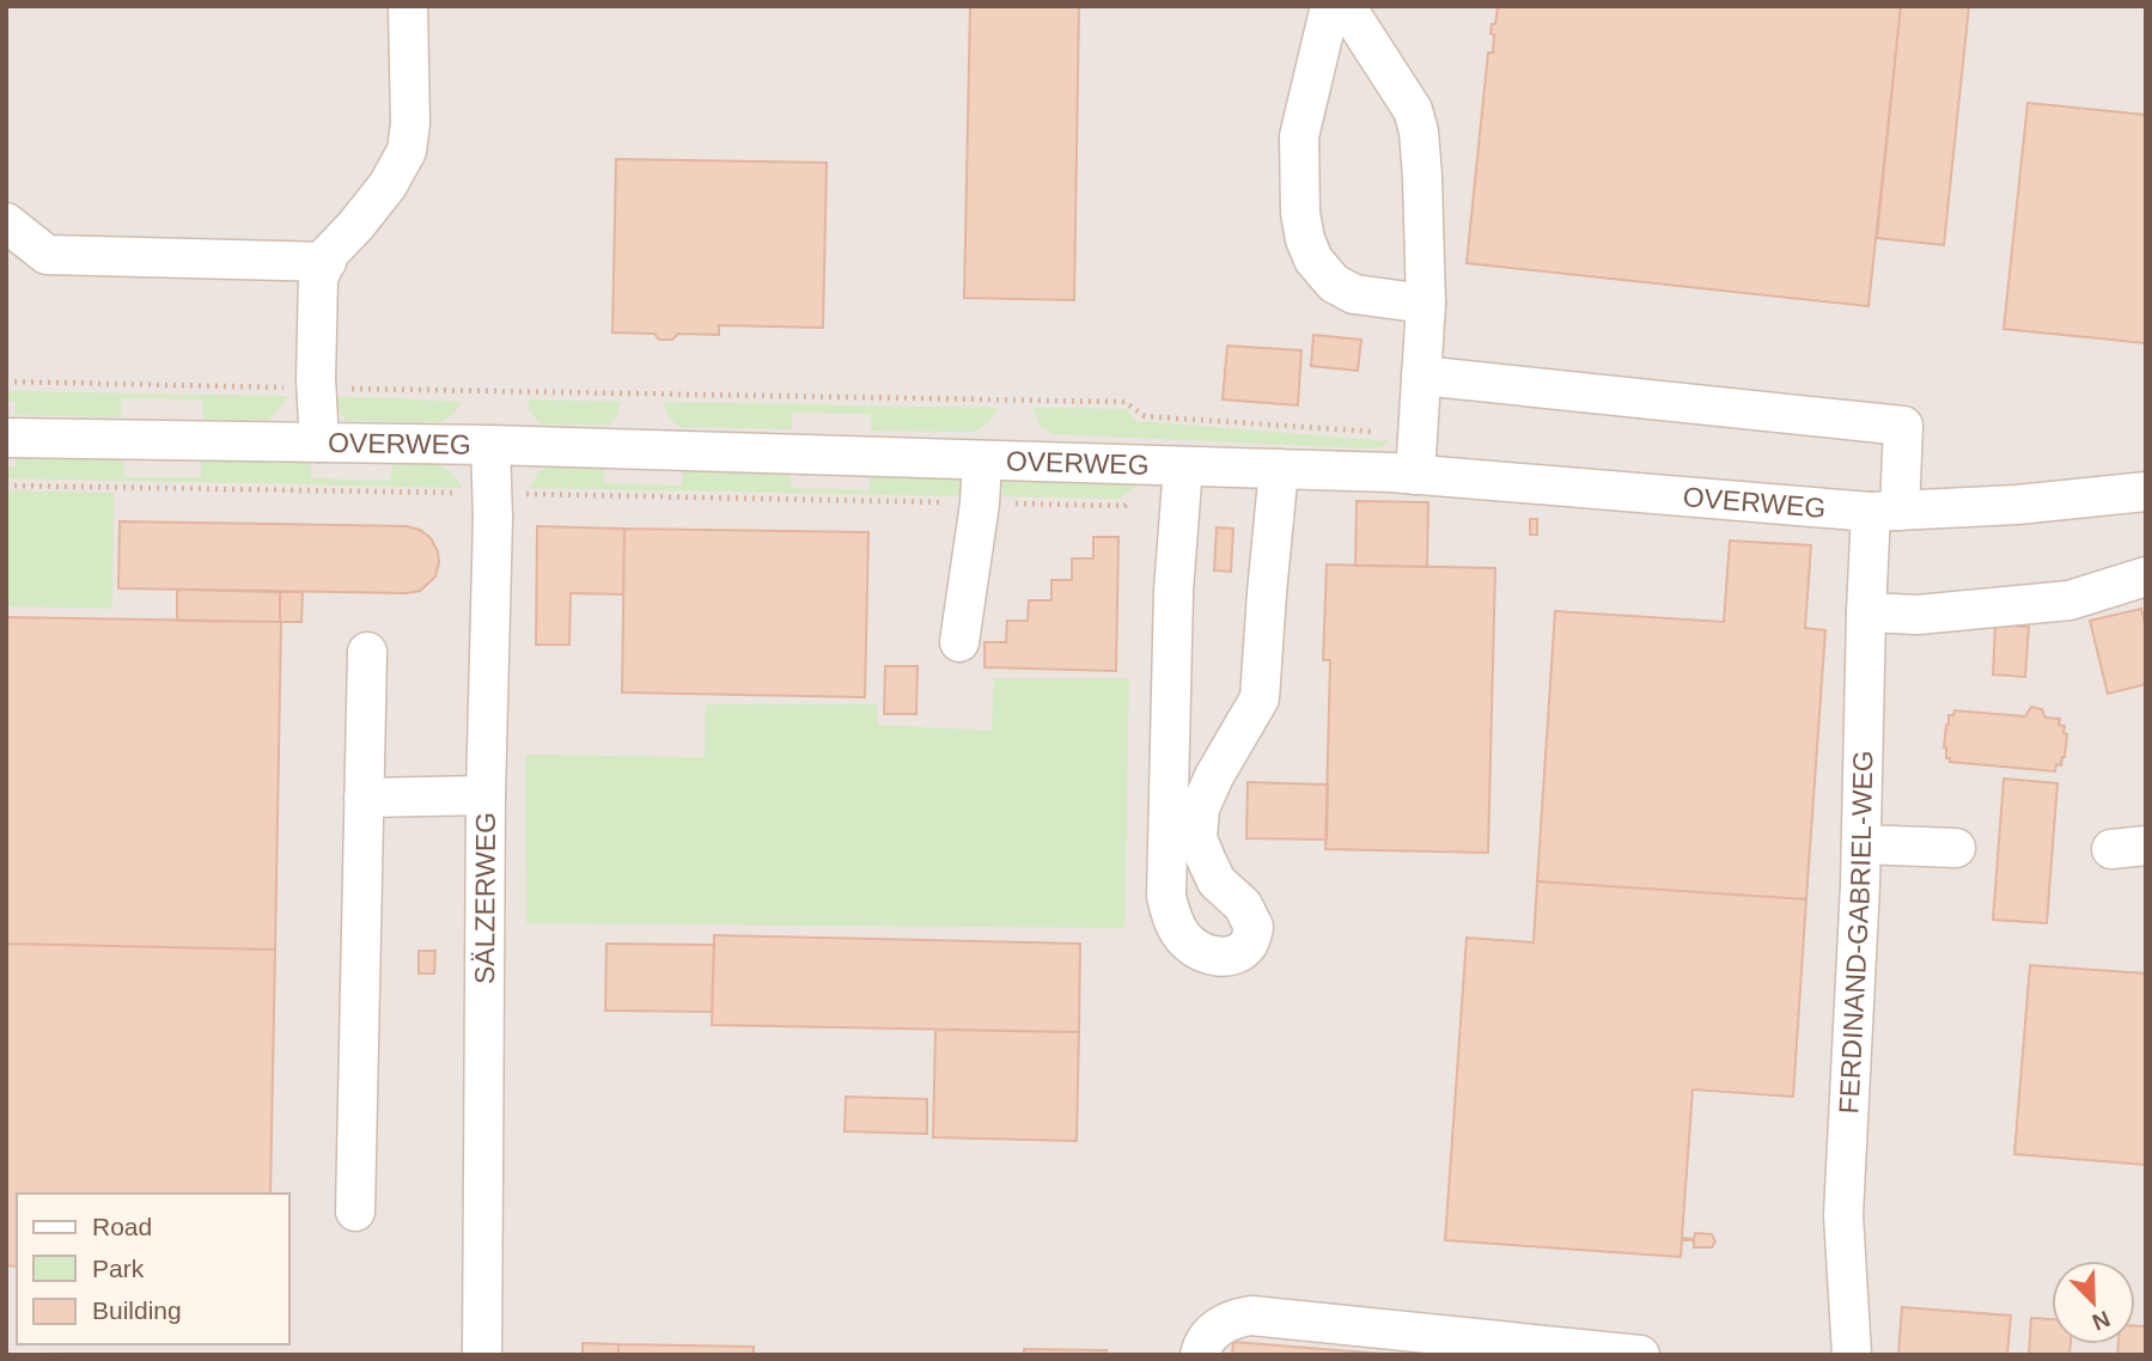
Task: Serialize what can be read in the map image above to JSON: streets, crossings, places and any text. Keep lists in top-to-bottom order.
{
  "streets": {
    "street": ["OVERWEG", "SÄLZERWEG", "FERDINAND-GABRIEL-WEG"]
  },
  "crossings": [
    ["OVERWEG", "SÄLZERWEG"],
    ["OVERWEG", "FERDINAND-GABRIEL-WEG"]
  ],
  "legend": ["Road", "Park", "Building"],
  "north": "bottom right"
}
